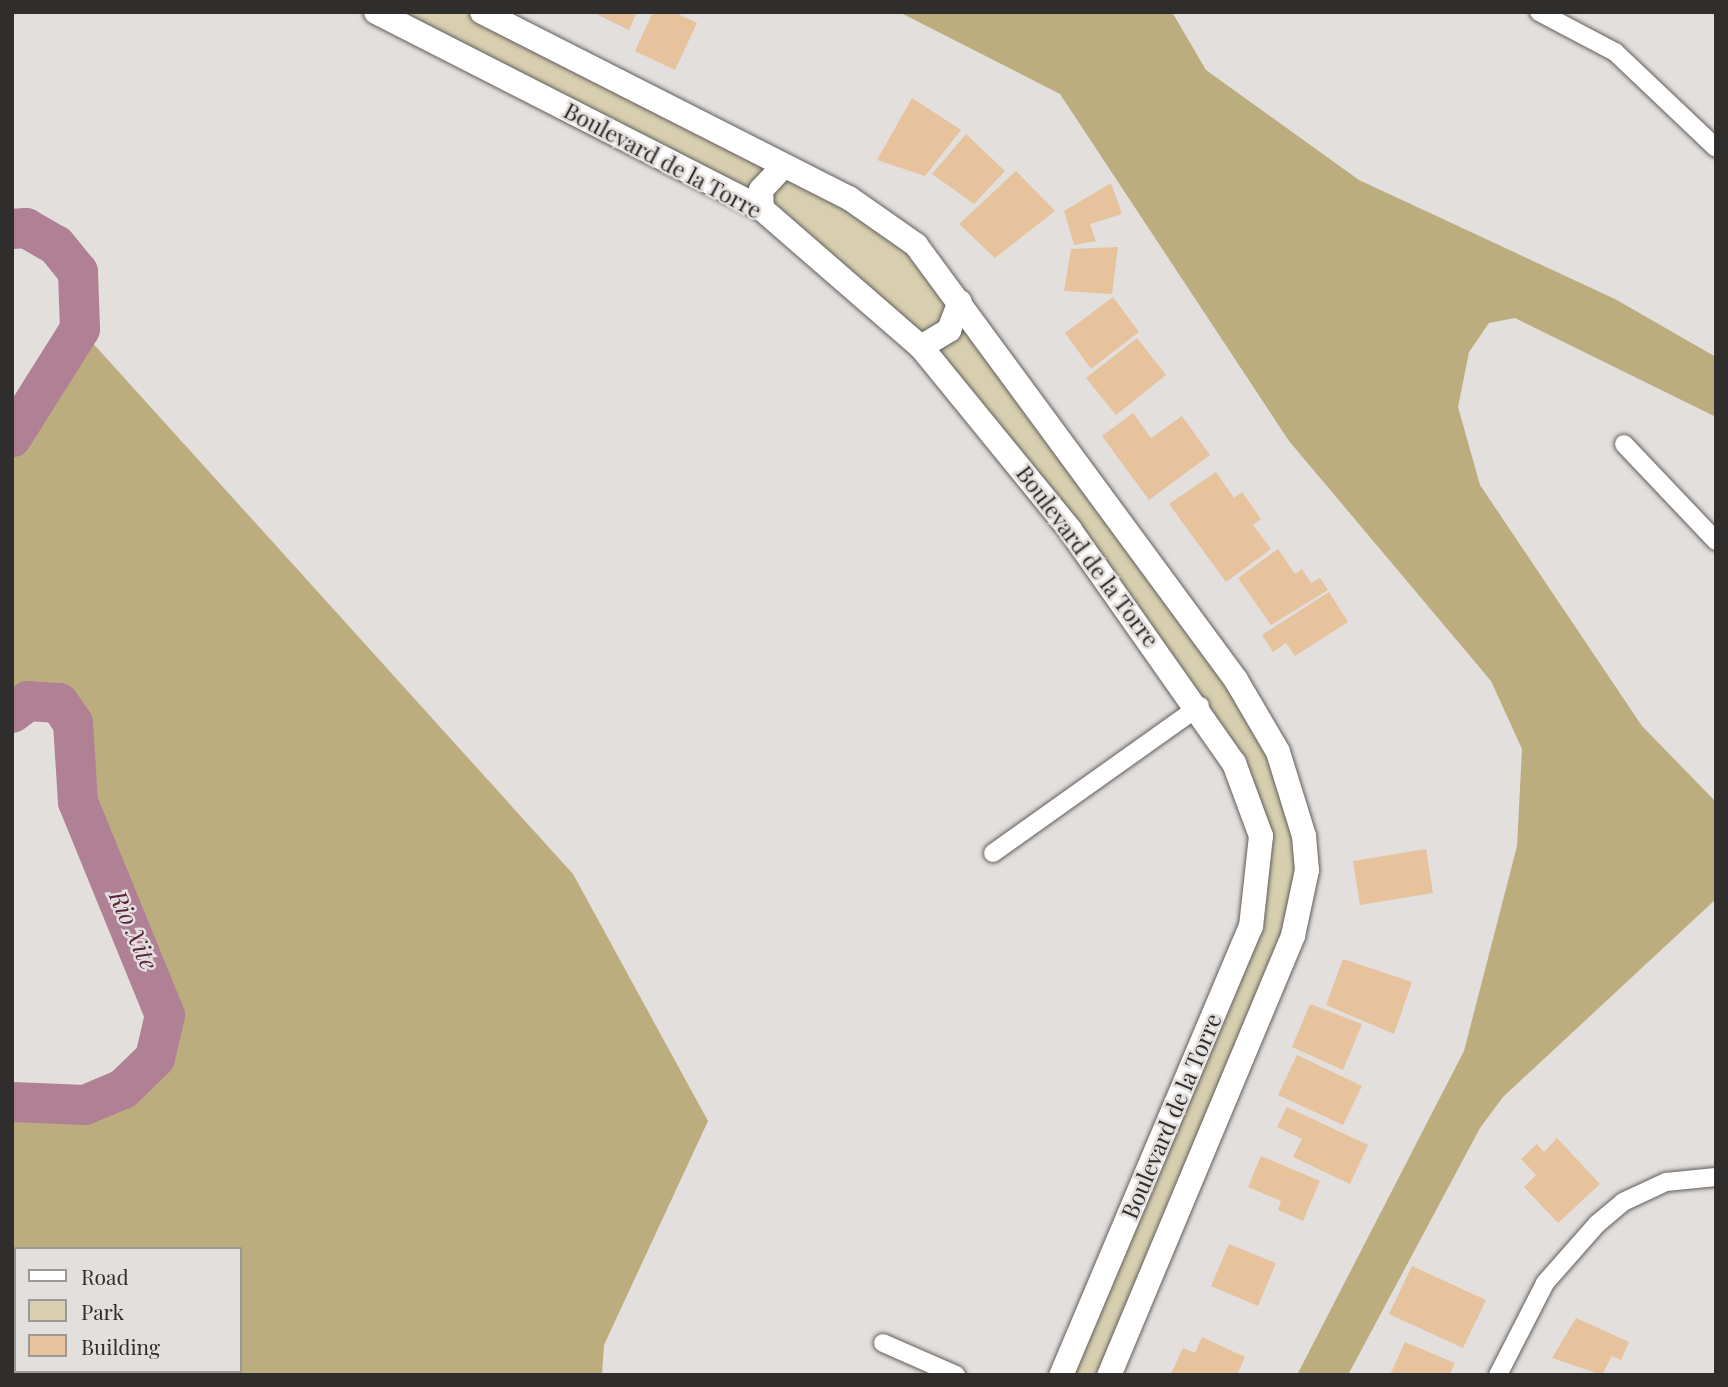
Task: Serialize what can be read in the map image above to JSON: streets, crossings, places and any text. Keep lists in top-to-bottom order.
{
  "streets": {
    "street": ["Boulevard de la Torre"]
  },
  "water": ["Rio Xite"],
  "legend": ["Road", "Park", "Building"]
}
